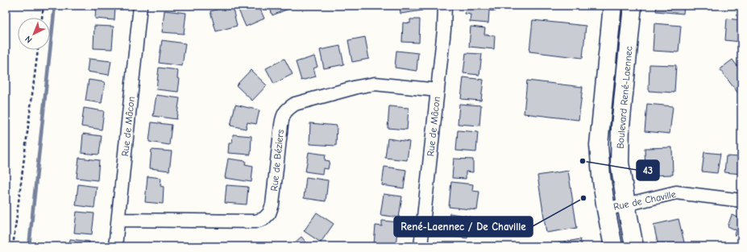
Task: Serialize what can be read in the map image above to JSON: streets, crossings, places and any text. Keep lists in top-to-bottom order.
{
  "streets": {
    "street": [
      "Boulevard René-Laennec",
      "Rue de Mâcon",
      "Rue de Béziers",
      "Rue de Chaville"
    ]
  },
  "crossings": [
    ["Boulevard René-Laennec", "Rue de Chaville"],
    ["Rue de Mâcon", "Rue de Béziers"]
  ],
  "places": ["43", "René-Laennec / De Chaville"],
  "north": "bottom left"
}
